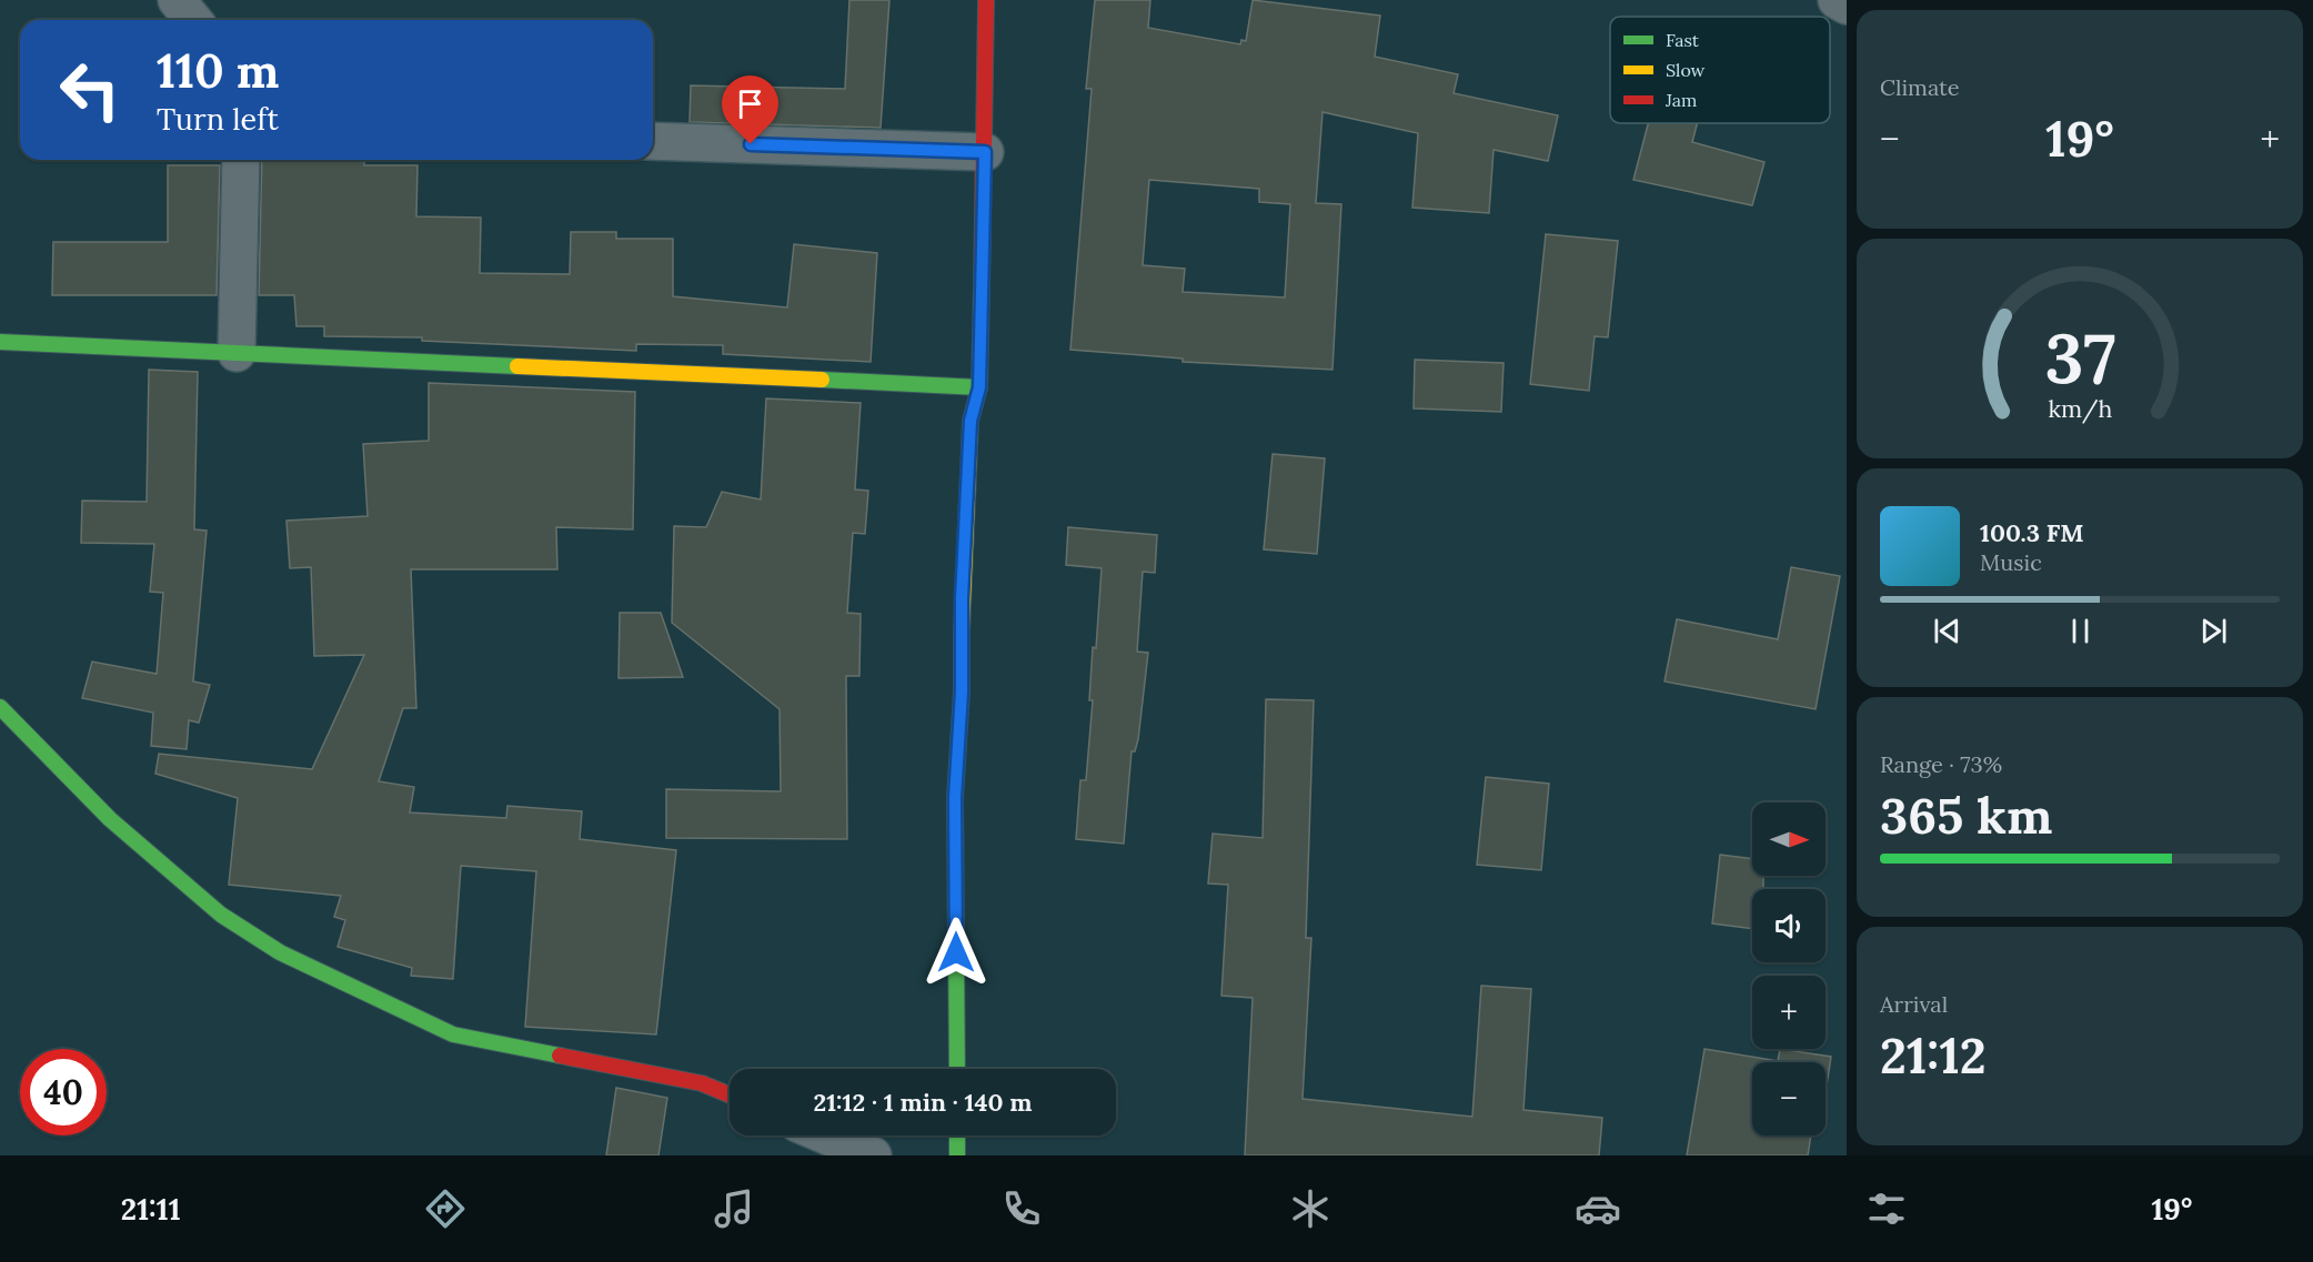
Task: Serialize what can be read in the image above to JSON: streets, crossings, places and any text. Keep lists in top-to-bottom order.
{
  "legend": ["Fast", "Slow", "Jam"],
  "north": "right",
  "page": {
    "tile": [
      "Climate",
      ["Range · 73%", "365 km"],
      ["Arrival", "21:12"]
    ],
    "turn": ["110 m", "Turn left"],
    "heat": ["−", "19°", "+"],
    "song": ["100.3 FM", "Music"],
    "map_buttons": ["+", "−"],
    "limit": "40",
    "trip": "21:12 · 1 min · 140 m",
    "tabs": ["21:11", "19°"],
    "gauge": ["37", "km/h"]
  }
}
